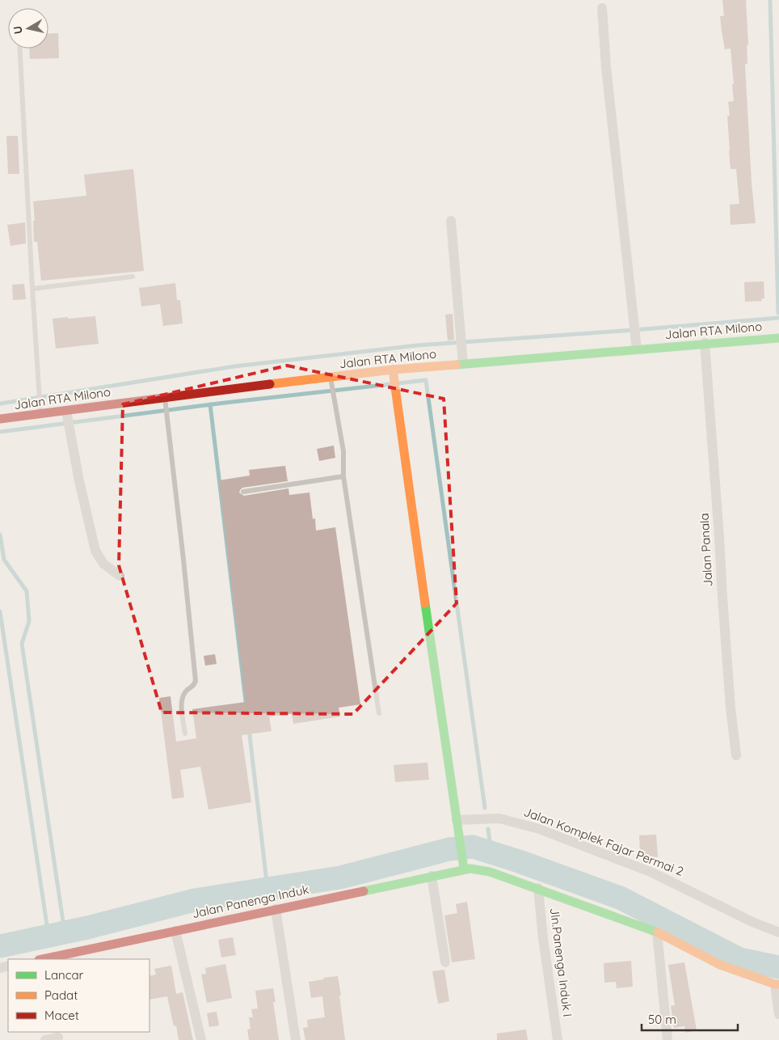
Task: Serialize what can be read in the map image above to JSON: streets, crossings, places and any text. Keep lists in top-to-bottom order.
{
  "streets": {
    "street": [
      "Jalan RTA Milono",
      "Jalan Panala",
      "Jalan Komplek Fajar Permai 2",
      "Jalan Panenga Induk",
      "Jln.Panenga Induk I"
    ]
  },
  "crossings": [
    ["Jalan RTA Milono", "Jalan Panala"],
    ["Jalan Panenga Induk", "Jln.Panenga Induk I"]
  ],
  "legend": ["Lancar", "Padat", "Macet"],
  "scale_bar": "50 m",
  "north": "left"
}
